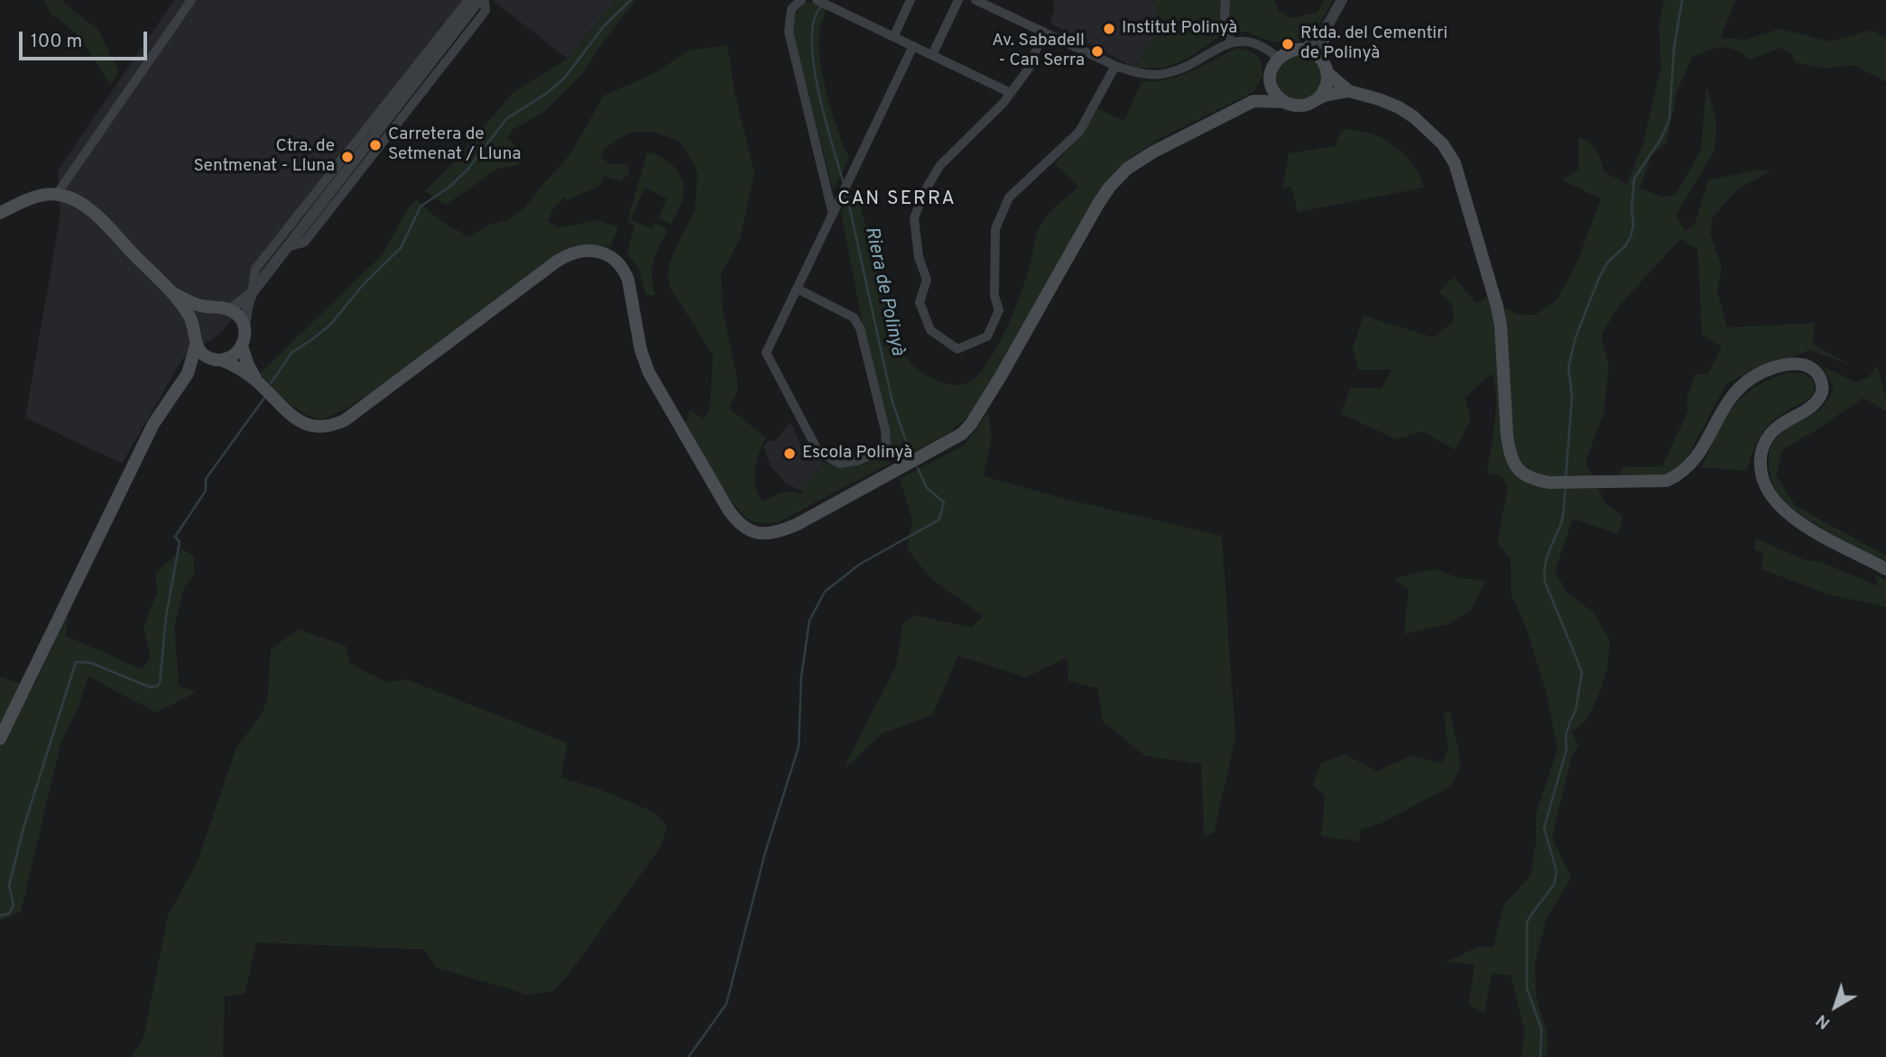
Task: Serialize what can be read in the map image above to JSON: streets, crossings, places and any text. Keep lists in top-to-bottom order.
{
  "districts": ["CAN SERRA"],
  "water": ["Riera de Polinyà"],
  "places": [
    "Institut Polinyà",
    "Rtda. del Cementiri de Polinyà",
    "Av. Sabadell - Can Serra",
    "Carretera de Setmenat / Lluna",
    "Ctra. de Sentmenat - Lluna",
    "Escola Polinyà"
  ],
  "scale_bar": "100 m",
  "north": "bottom left"
}
